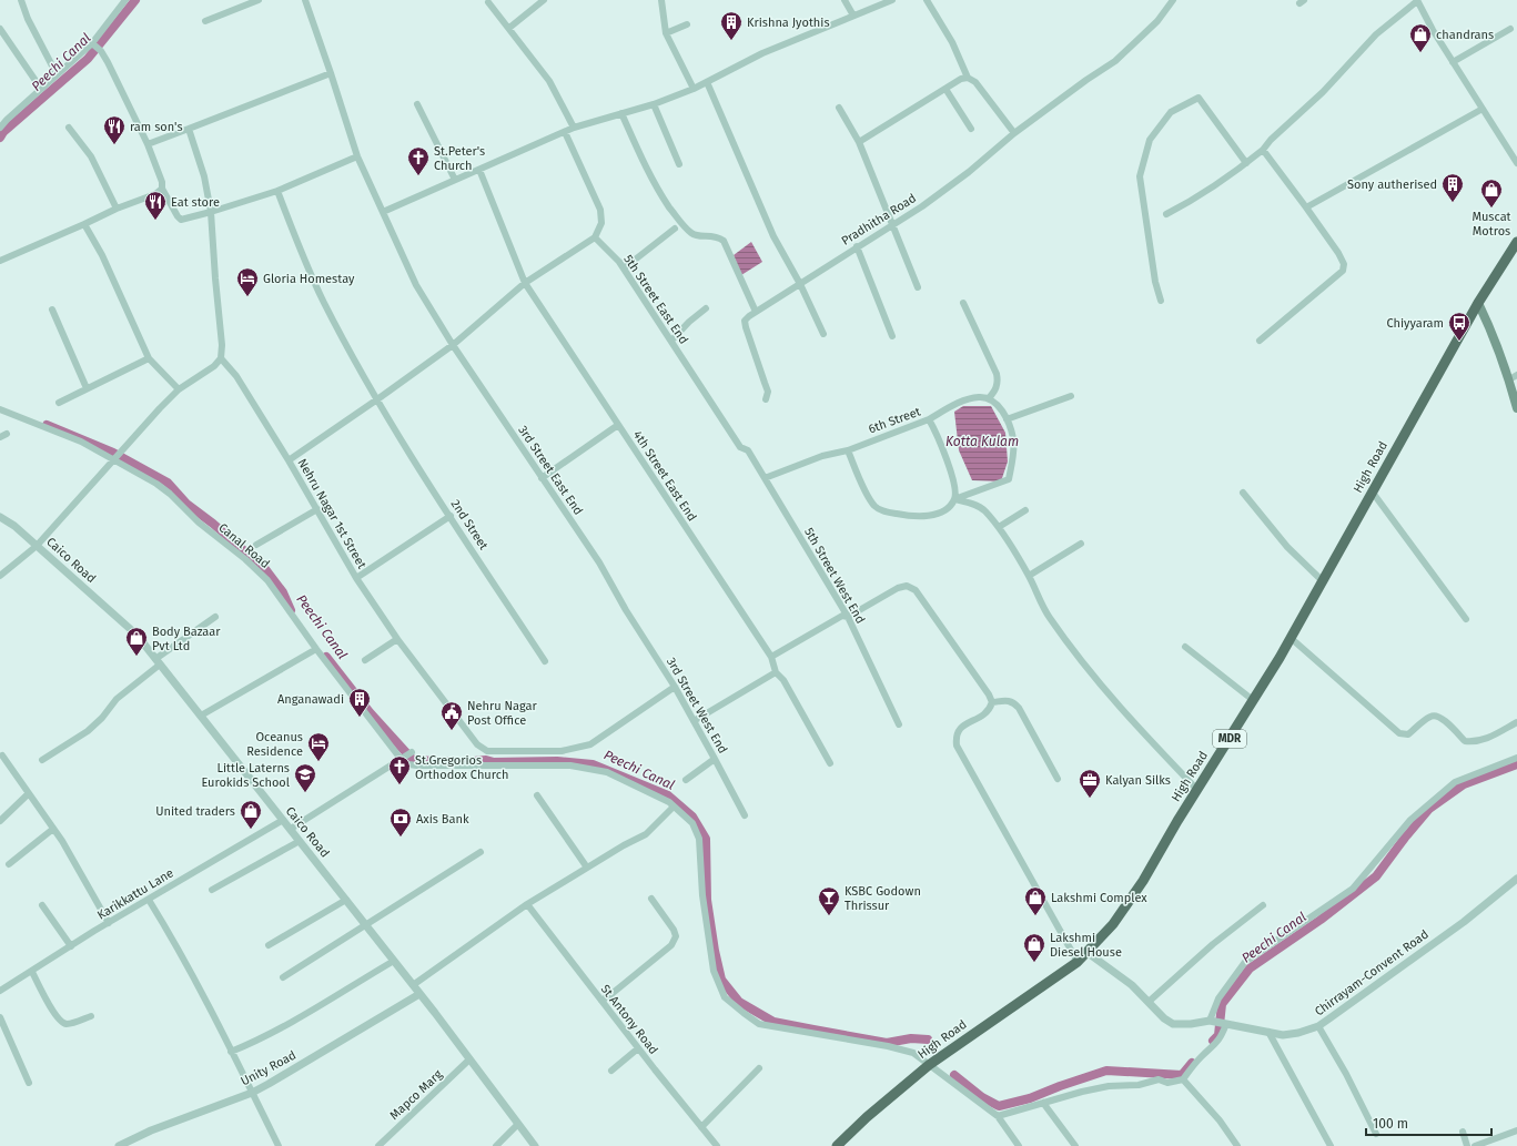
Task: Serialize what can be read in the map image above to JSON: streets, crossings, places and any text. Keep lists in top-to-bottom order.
{
  "streets": {
    "main road": ["High Road", "MDR"],
    "street": [
      "Pradhitha Road",
      "5th Street East End",
      "6th Street",
      "3rd Street East End",
      "4th Street East End",
      "Nehru Nagar 1st Street",
      "2nd Street",
      "Canal Road",
      "Caico Road",
      "5th Street West End",
      "3rd Street West End",
      "Karikkattu Lane",
      "Chirrayam-Convent Road",
      "St Antony Road",
      "Unity Road",
      "Mapco Marg"
    ]
  },
  "crossings": [
    ["5th Street East End", "5th Street West End"],
    ["6th Street", "5th Street West End"],
    ["High Road", "Chirrayam-Convent Road"],
    ["3rd Street East End", "Nehru Nagar 1st Street"],
    ["3rd Street East End", "3rd Street West End"],
    ["Nehru Nagar 1st Street", "2nd Street"],
    ["Nehru Nagar 1st Street", "3rd Street West End"],
    ["Caico Road", "Karikkattu Lane"],
    ["Caico Road", "Unity Road"],
    ["Caico Road", "Mapco Marg"]
  ],
  "water": ["Peechi Canal", "Kotta Kulam"],
  "places": {
    "building": ["Krishna Jyothis", "Sony autherised", "Anganawadi"],
    "shop": [
      "chandrans",
      "Muscat Motros",
      "Body Bazaar Pvt Ltd",
      "United traders",
      "Lakshmi Complex",
      "Lakshmi Diesel House"
    ],
    "restaurant": ["ram son's", "Eat store"],
    "church": ["St.Peter's Church", "St.Gregorios Orthodox Church"],
    "hotel": ["Gloria Homestay", "Oceanus Residence"],
    "bus stop": ["Chiyyaram"],
    "public building": ["Nehru Nagar Post Office"],
    "school or university": ["Little Laterns Eurokids School"],
    "office": ["Kalyan Silks"],
    "bank": ["Axis Bank"],
    "bar": ["KSBC Godown Thrissur"]
  },
  "scale_bar": "100 m"
}
